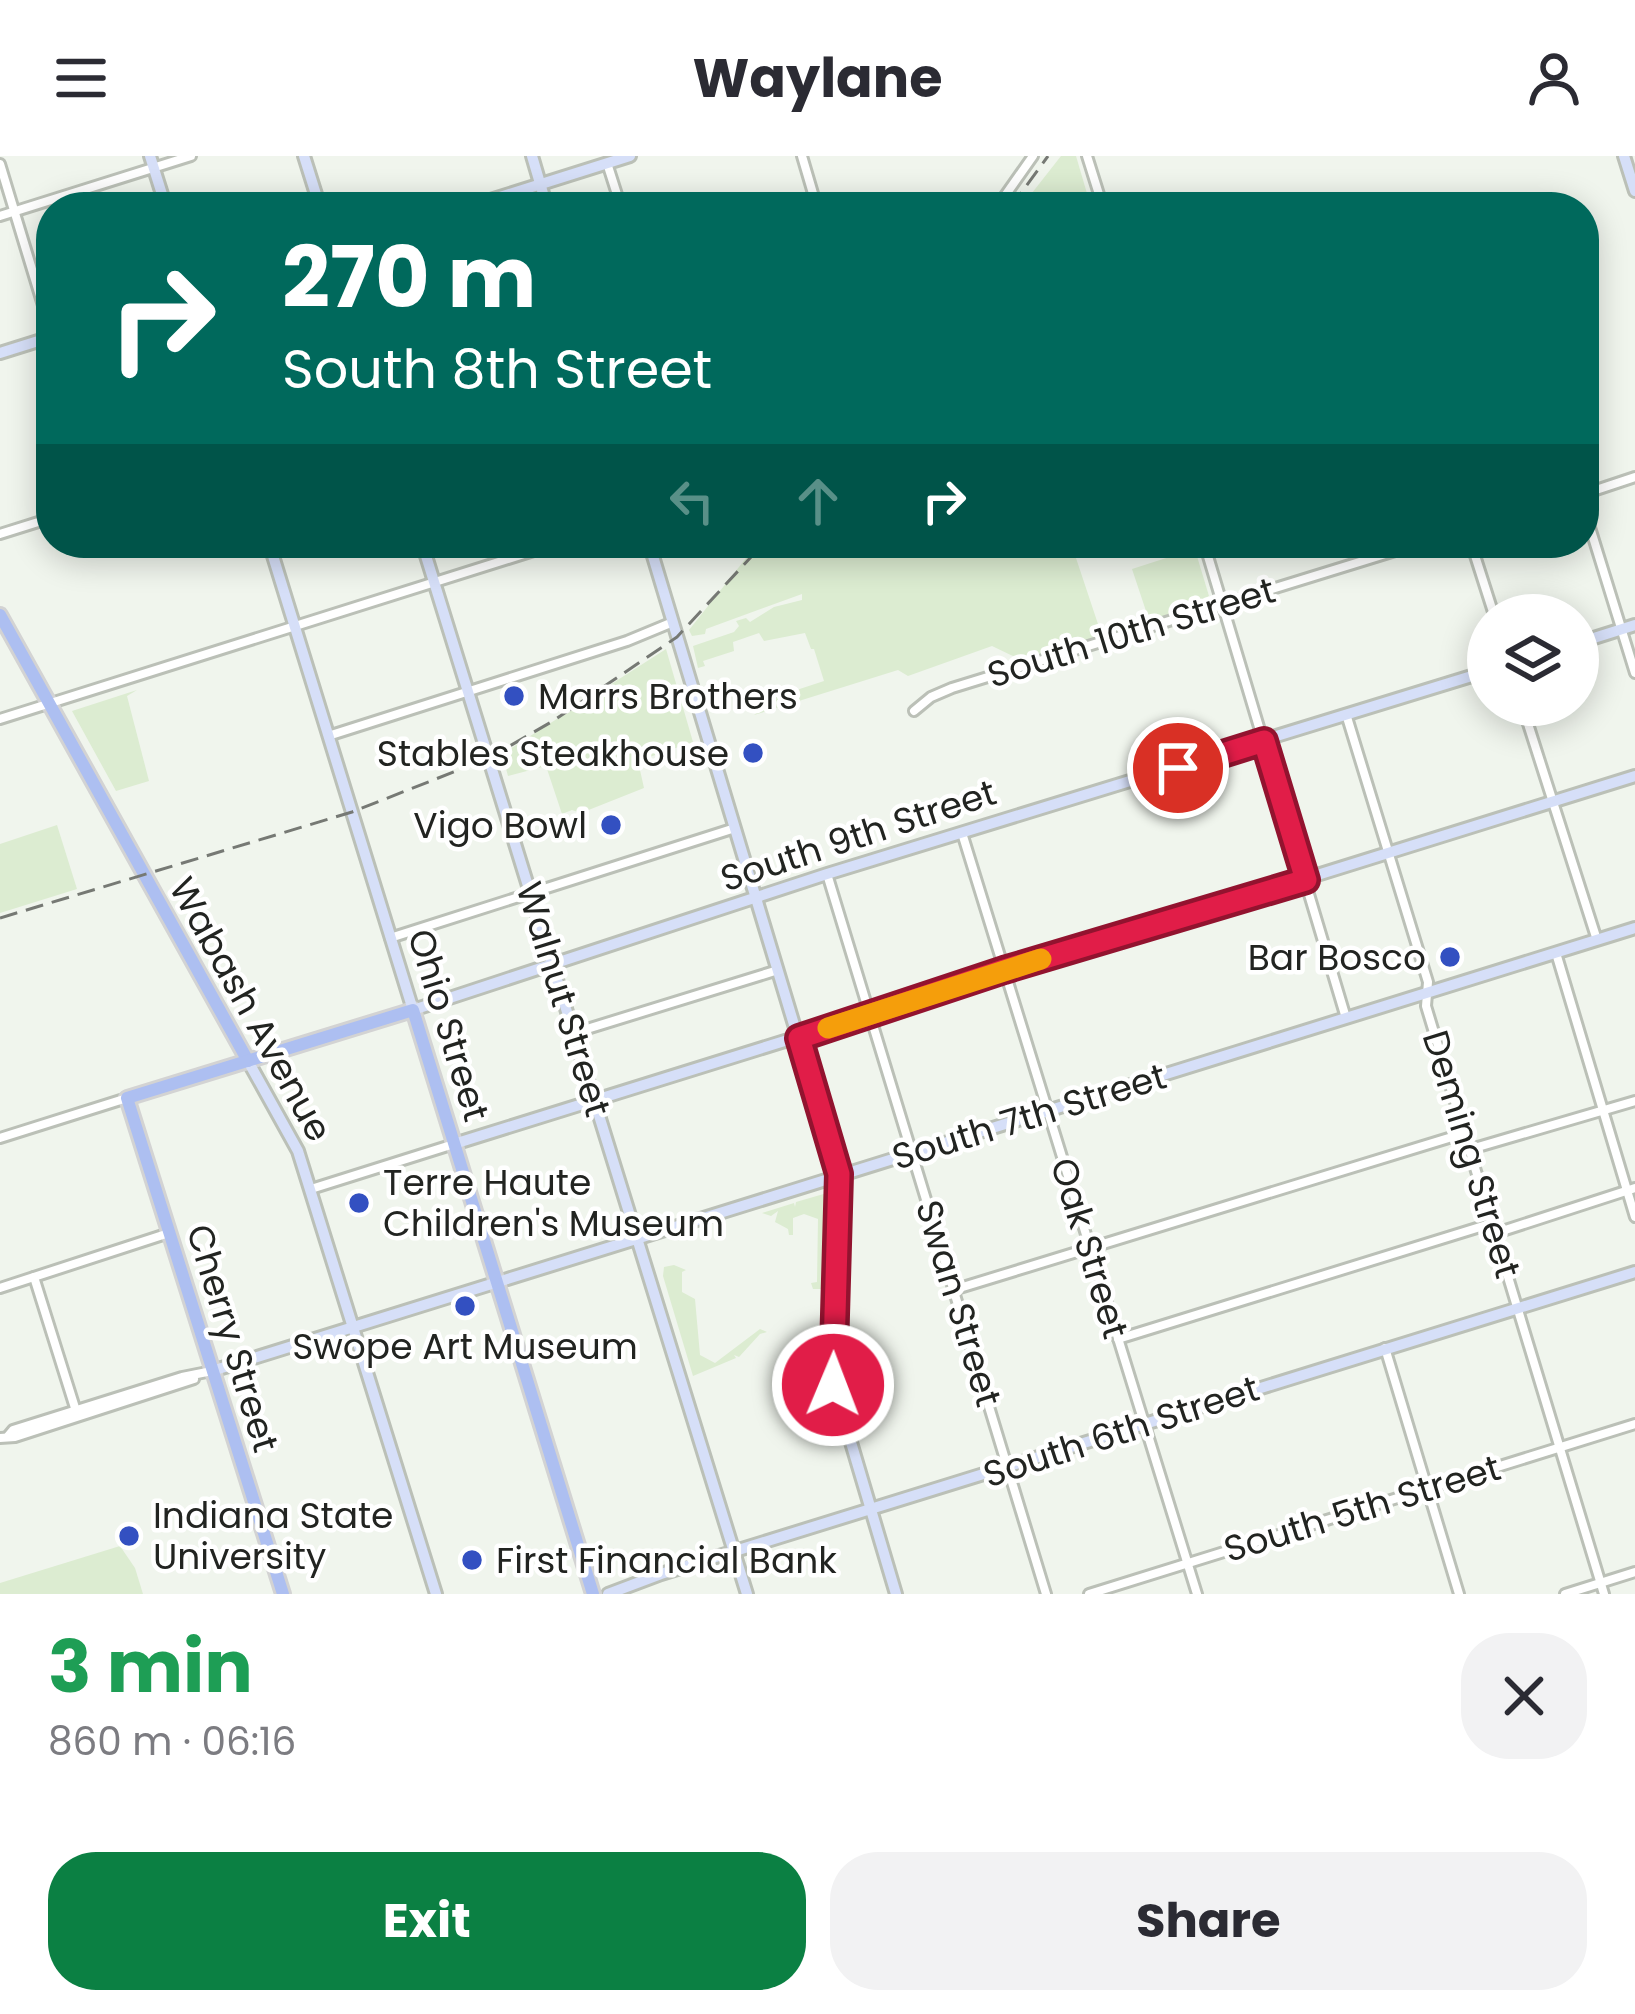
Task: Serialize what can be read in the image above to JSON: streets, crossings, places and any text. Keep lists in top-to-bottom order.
{
  "streets": {
    "main road": [
      "South 9th Street",
      "Wabash Avenue",
      "Ohio Street",
      "Cherry Street"
    ],
    "street": [
      "South 10th Street",
      "Walnut Street",
      "South 7th Street",
      "Deming Street",
      "Oak Street",
      "Swan Street",
      "South 6th Street",
      "South 5th Street"
    ]
  },
  "crossings": [
    ["South 9th Street", "Walnut Street"],
    ["South 9th Street", "Wabash Avenue"],
    ["South 9th Street", "Ohio Street"],
    ["South 9th Street", "Deming Street"],
    ["South 9th Street", "Oak Street"],
    ["South 9th Street", "Swan Street"],
    ["South 9th Street", "Cherry Street"],
    ["Walnut Street", "South 7th Street"],
    ["Walnut Street", "South 6th Street"],
    ["Wabash Avenue", "South 7th Street"],
    ["Ohio Street", "South 7th Street"],
    ["South 7th Street", "Deming Street"],
    ["South 7th Street", "Oak Street"],
    ["South 7th Street", "Swan Street"],
    ["South 7th Street", "Cherry Street"],
    ["Deming Street", "South 6th Street"],
    ["Deming Street", "South 5th Street"],
    ["Oak Street", "South 6th Street"],
    ["Oak Street", "South 5th Street"],
    ["Swan Street", "South 6th Street"]
  ],
  "places": [
    "Marrs Brothers",
    "Stables Steakhouse",
    "Vigo Bowl",
    "Bar Bosco",
    "Terre Haute Children's Museum",
    "Swope Art Museum",
    "Indiana State University",
    "First Financial Bank"
  ],
  "page": {
    "header": "Waylane",
    "turn": ["270 m", "South 8th Street"],
    "heading": ["3 min", "860 m · 06:16"],
    "buttons": ["Exit", "Share"]
  }
}
